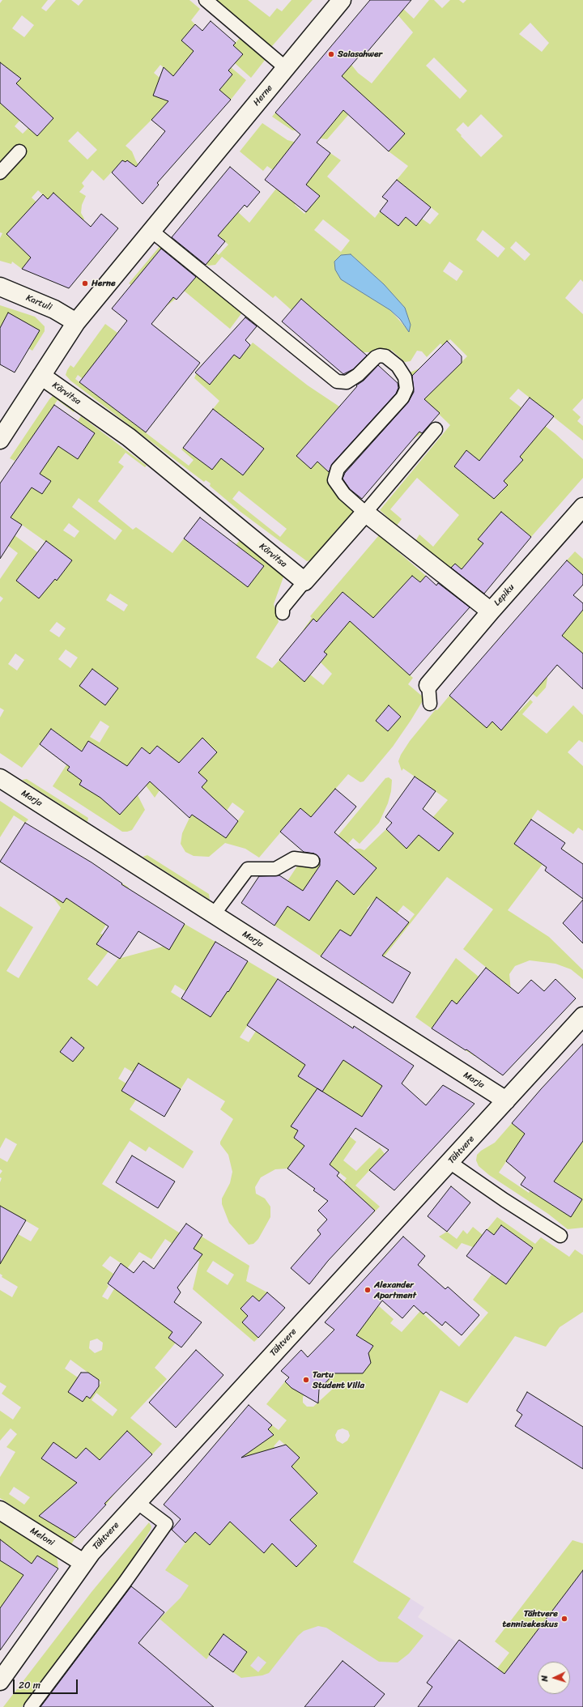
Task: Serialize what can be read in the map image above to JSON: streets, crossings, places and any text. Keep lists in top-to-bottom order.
{
  "streets": {
    "street": [
      "Herne",
      "Kartuli",
      "Kõrvitsa",
      "Lepiku",
      "Marja",
      "Tähtvere",
      "Meloni"
    ]
  },
  "crossings": [
    ["Herne", "Kartuli"],
    ["Herne", "Kõrvitsa"],
    ["Marja", "Tähtvere"],
    ["Tähtvere", "Meloni"]
  ],
  "places": [
    "Saiasahwer",
    "Herne",
    "Alexander Apartment",
    "Tartu Student Villa",
    "Tähtvere tennisekeskus"
  ],
  "scale_bar": "20 m",
  "north": "left"
}
